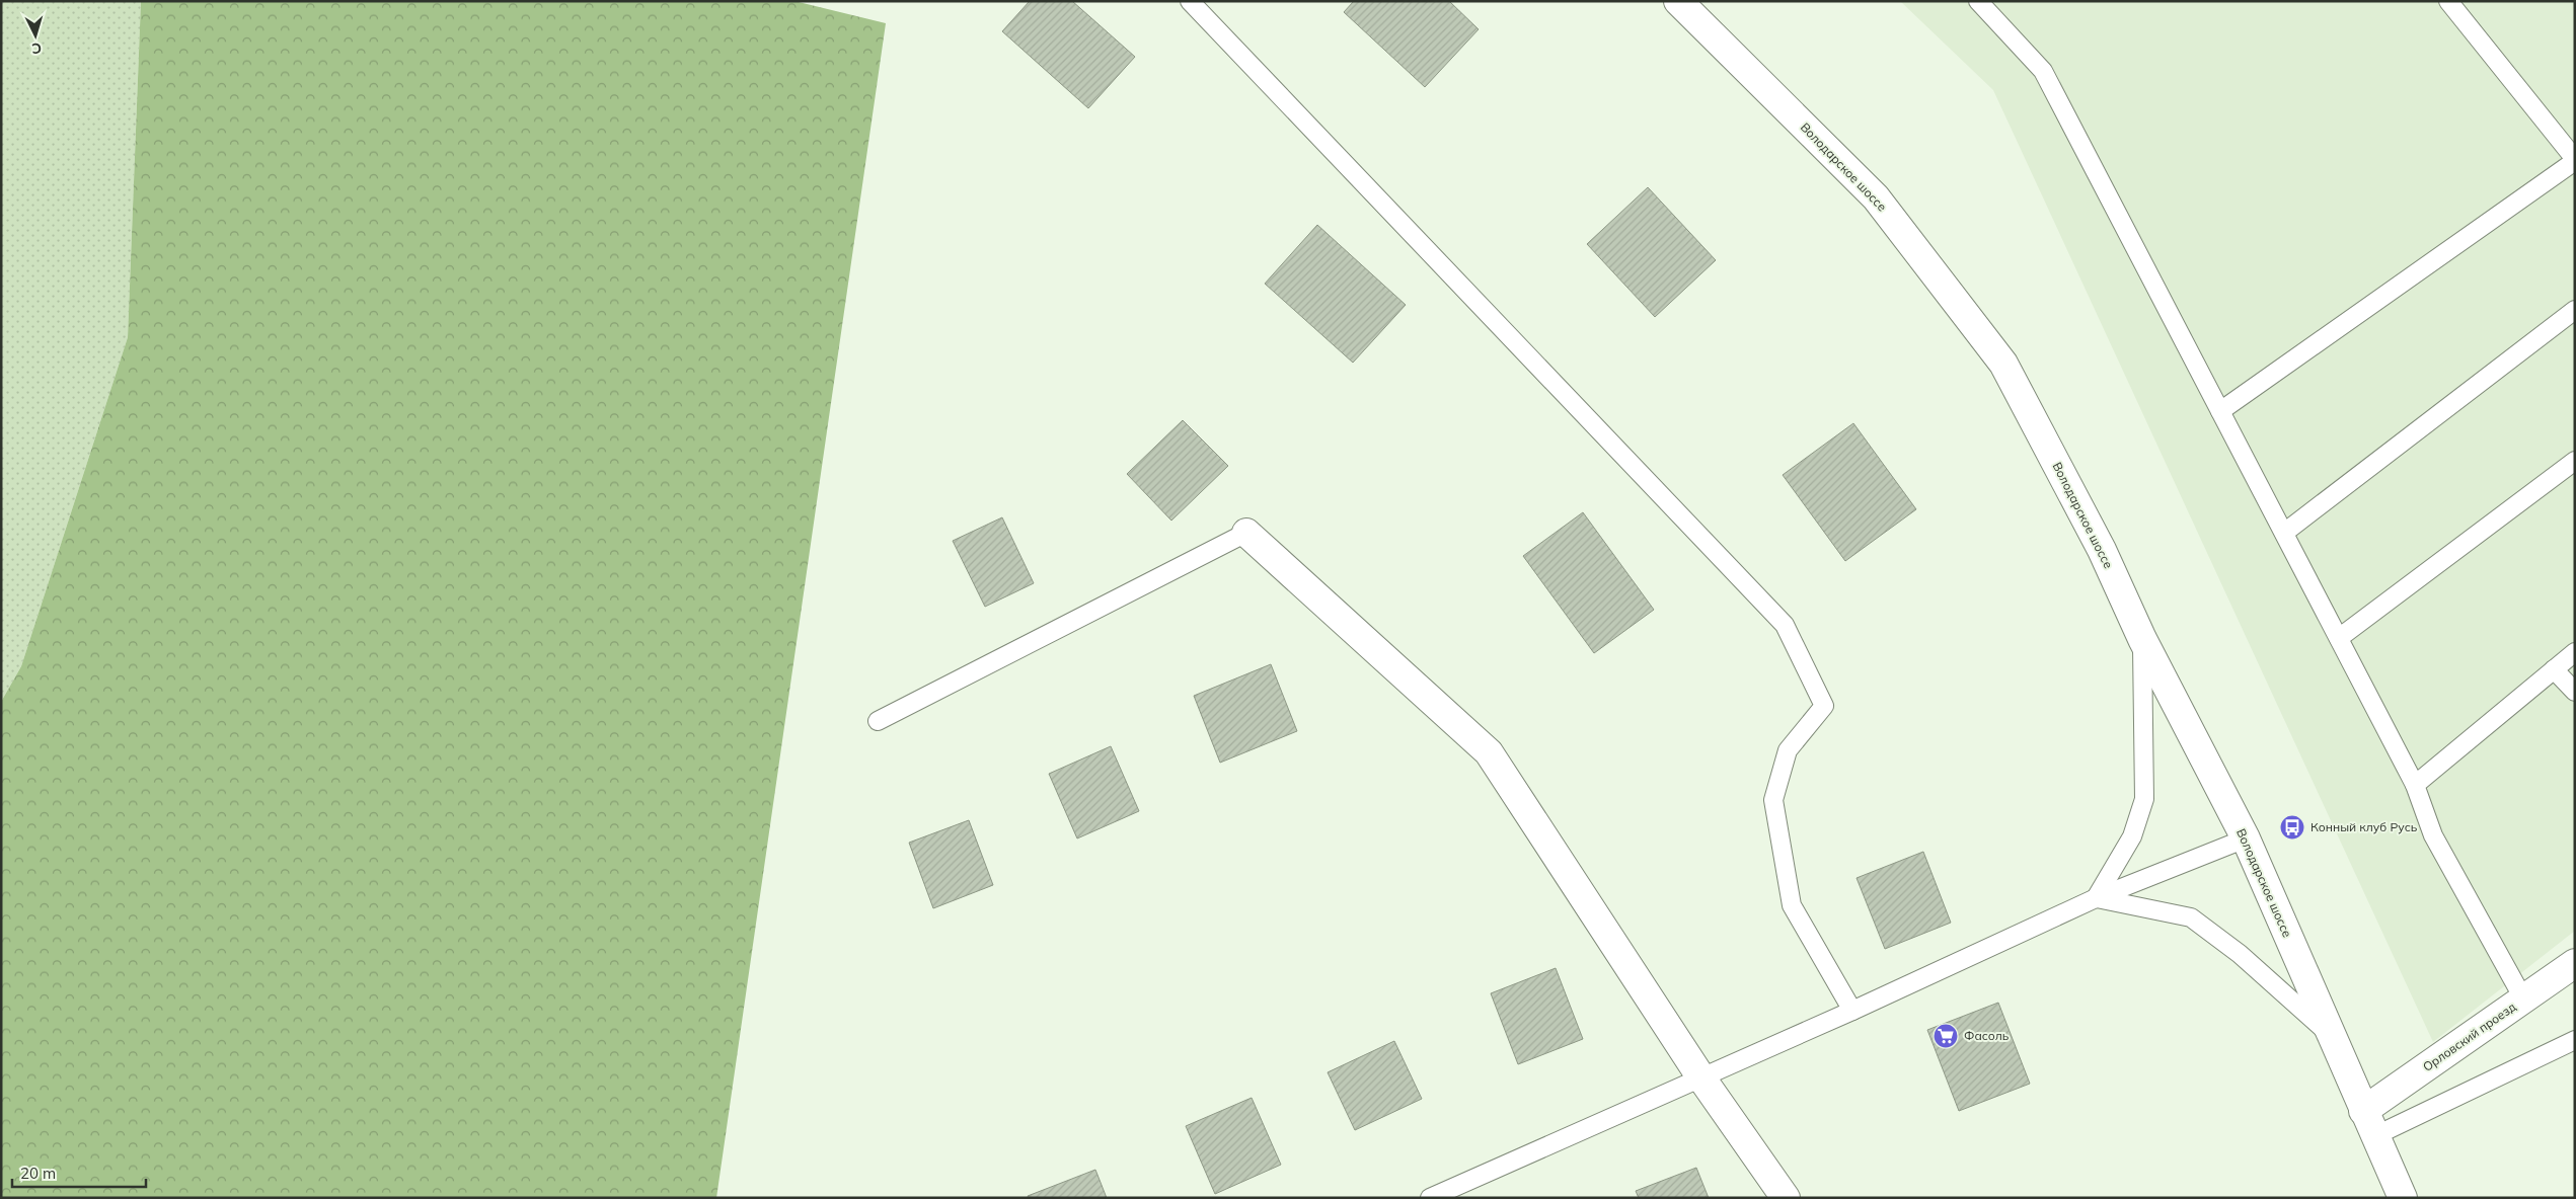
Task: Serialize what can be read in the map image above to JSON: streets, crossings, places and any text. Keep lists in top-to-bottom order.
{
  "streets": {
    "main road": ["Володарское шоссе", "Орловский проезд"]
  },
  "crossings": [
    ["Володарское шоссе", "Орловский проезд"]
  ],
  "places": {
    "bus stop": ["Конный клуб Русь"],
    "supermarket": ["Фасоль"]
  },
  "scale_bar": "20 m",
  "north": "bottom"
}
